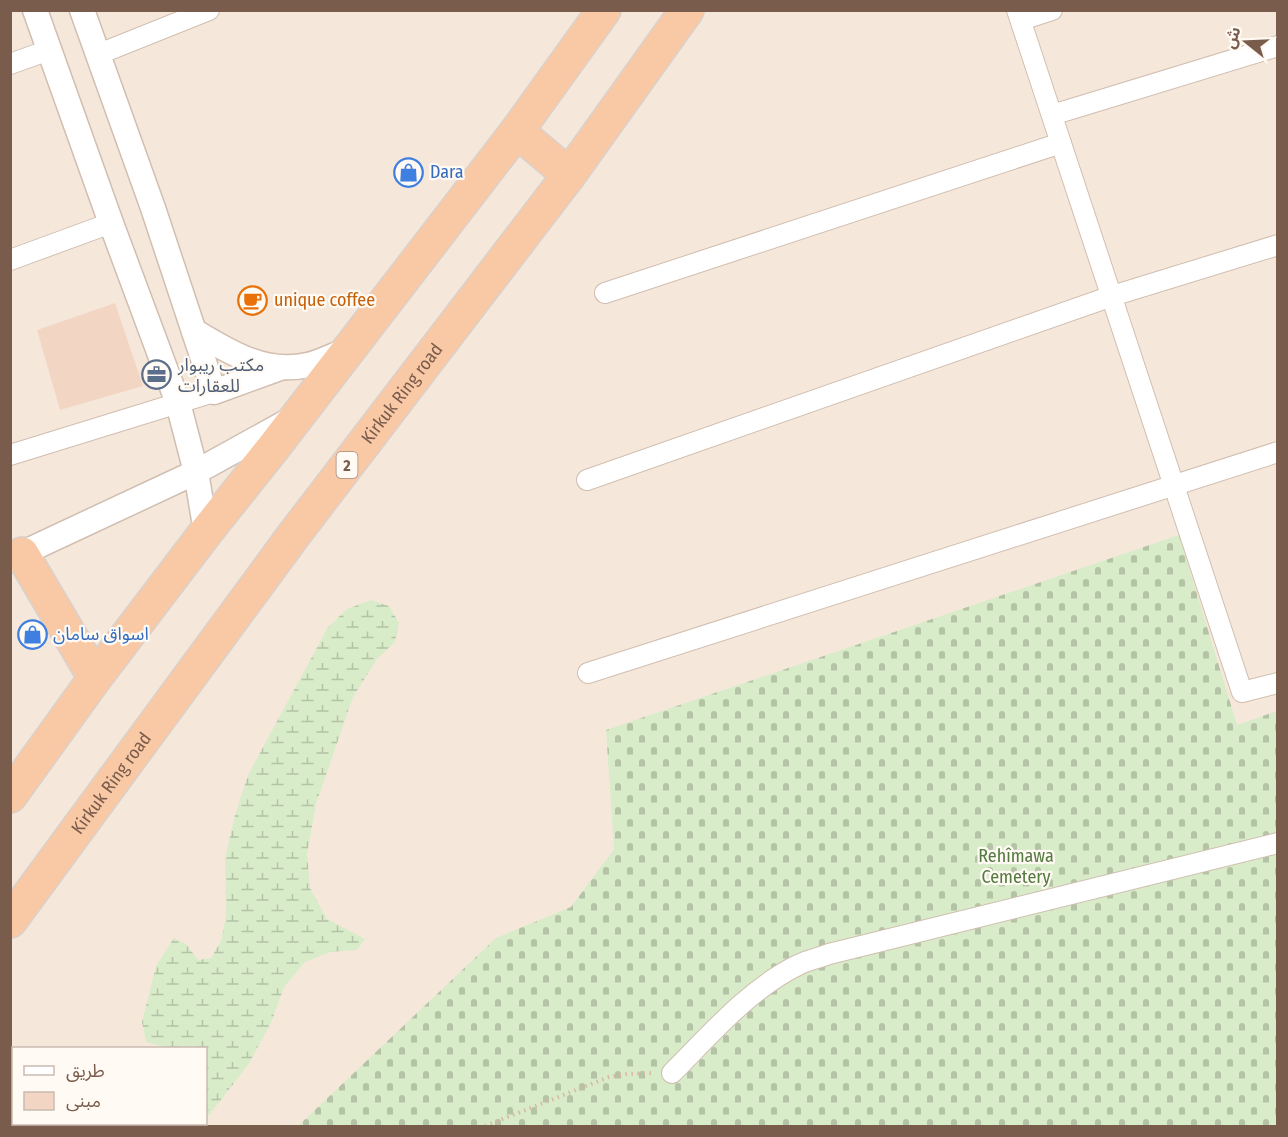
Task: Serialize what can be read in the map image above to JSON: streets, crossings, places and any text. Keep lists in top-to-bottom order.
{
  "streets": {
    "highway": ["Kirkuk Ring road", "2"]
  },
  "parks": ["Rehîmawa Cemetery"],
  "places": {
    "shop": ["Dara", "اسواق سامان"],
    "cafe": ["unique coffee"],
    "office": ["مكتب ريبوار للعقارات"]
  },
  "legend": ["طريق", "مبنى"],
  "north": "left"
}
